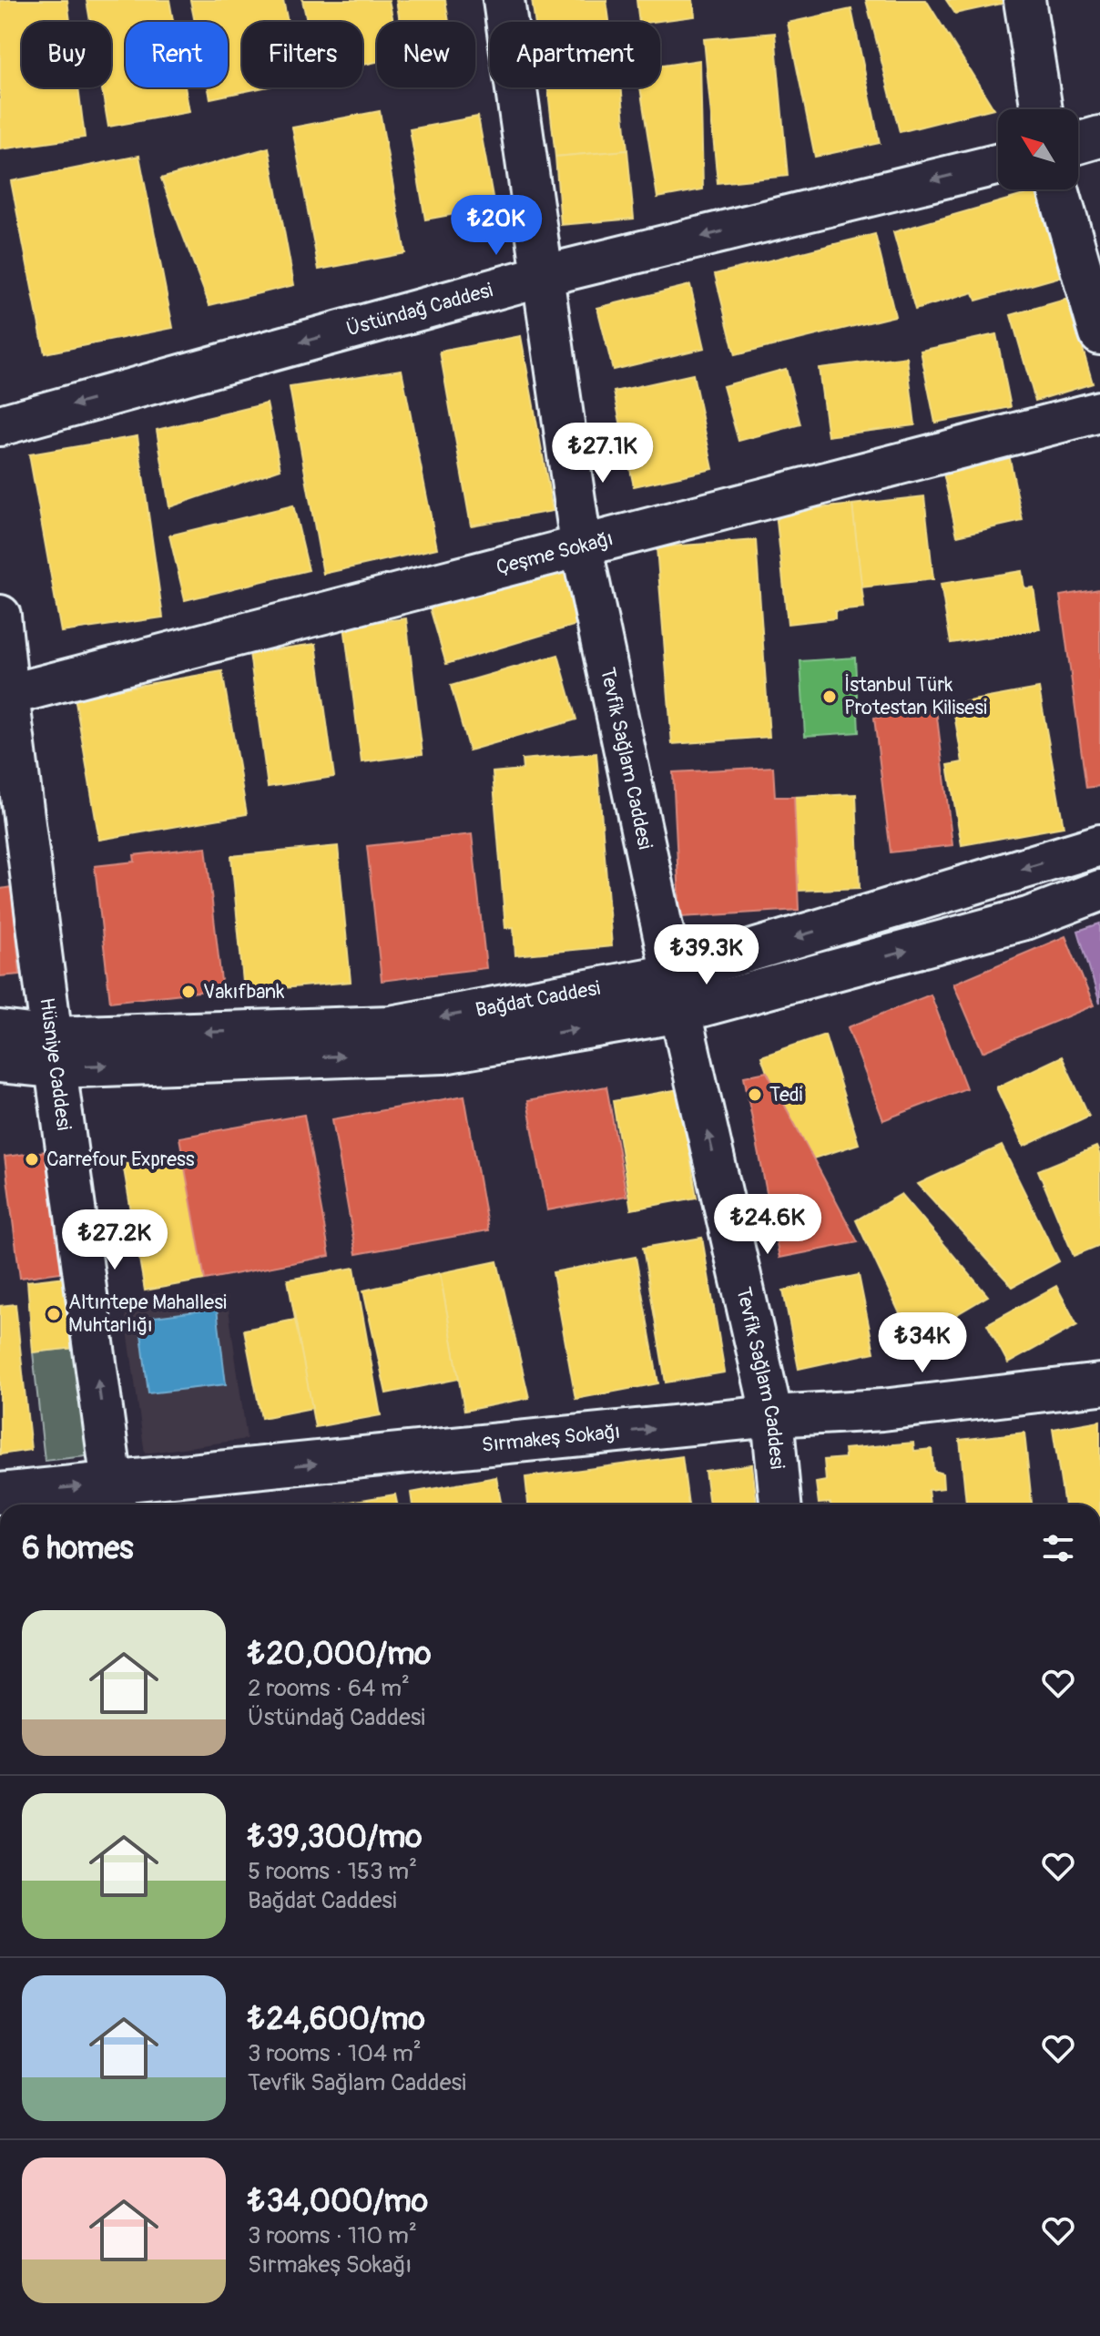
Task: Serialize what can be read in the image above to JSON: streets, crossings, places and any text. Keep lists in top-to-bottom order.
{
  "streets": {
    "street": [
      "Üstündağ Caddesi",
      "Çeşme Sokağı",
      "Tevfik Sağlam Caddesi",
      "Bağdat Caddesi",
      "Hüsniye Caddesi",
      "Sırmakeş Sokağı"
    ]
  },
  "crossings": [
    ["Üstündağ Caddesi", "Tevfik Sağlam Caddesi"],
    ["Çeşme Sokağı", "Tevfik Sağlam Caddesi"],
    ["Çeşme Sokağı", "Hüsniye Caddesi"],
    ["Tevfik Sağlam Caddesi", "Bağdat Caddesi"],
    ["Tevfik Sağlam Caddesi", "Sırmakeş Sokağı"],
    ["Bağdat Caddesi", "Hüsniye Caddesi"],
    ["Hüsniye Caddesi", "Sırmakeş Sokağı"]
  ],
  "one_way": ["Üstündağ Caddesi", "Hüsniye Caddesi", "Sırmakeş Sokağı"],
  "places": [
    "İstanbul Türk Protestan Kilisesi",
    "Vakıfbank",
    "Tedi",
    "Carrefour Express",
    "Altıntepe Mahallesi Muhtarlığı"
  ],
  "north": "top left",
  "page": {
    "chip": [
      "Buy",
      "Rent",
      "Filters",
      "New",
      "Apartment"
    ],
    "price": [
      "₺20K",
      "₺27.1K",
      "₺39.3K",
      "₺24.6K",
      "₺27.2K",
      "₺34K"
    ],
    "heading": "6 homes",
    "list": [
      {
        "name": "₺20,000/mo",
        "note": "2 rooms · 64 m² · Üstündağ Caddesi"
      },
      {
        "name": "₺39,300/mo",
        "note": "5 rooms · 153 m² · Bağdat Caddesi"
      },
      {
        "name": "₺24,600/mo",
        "note": "3 rooms · 104 m² · Tevfik Sağlam Caddesi"
      },
      {
        "name": "₺34,000/mo",
        "note": "3 rooms · 110 m² · Sırmakeş Sokağı"
      }
    ]
  }
}
